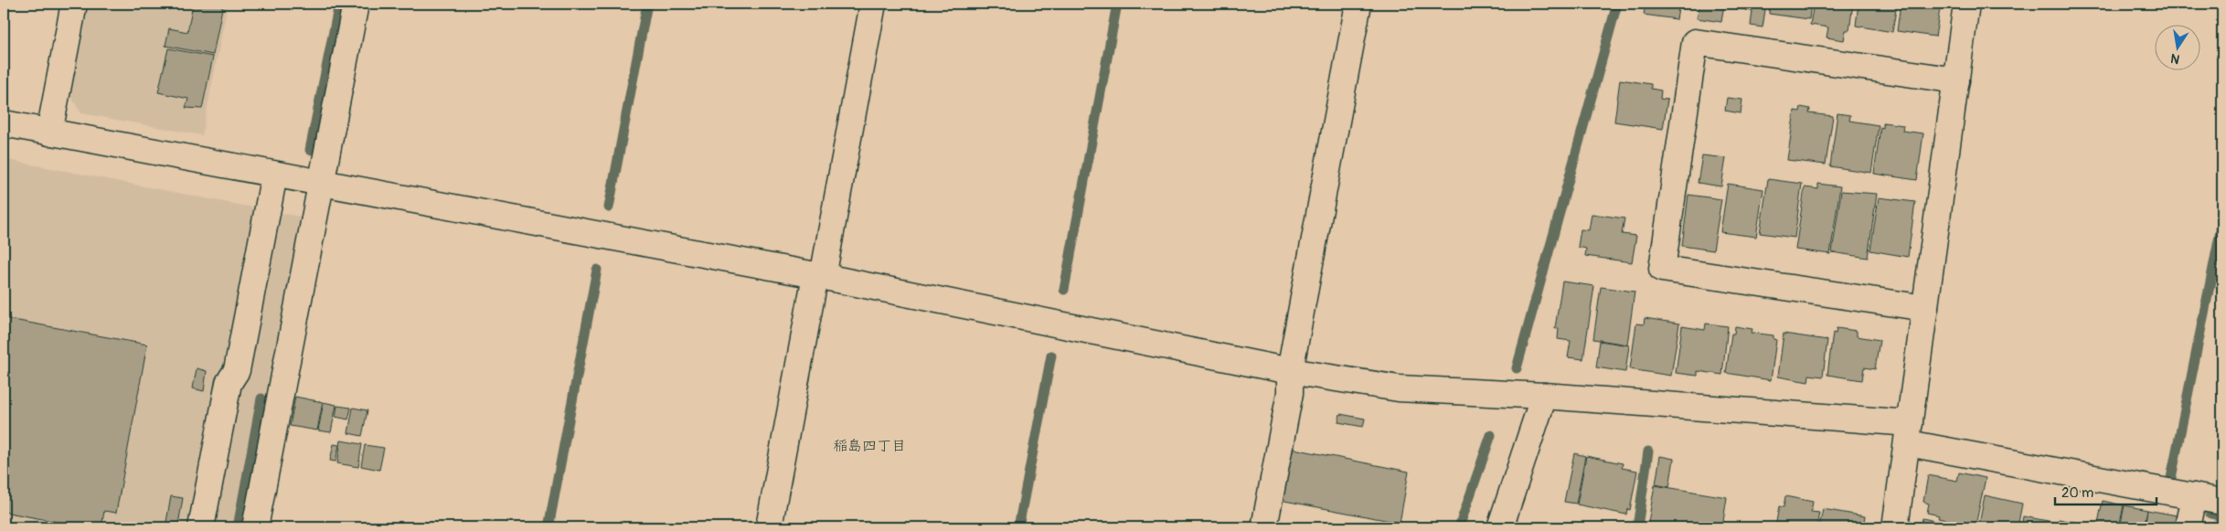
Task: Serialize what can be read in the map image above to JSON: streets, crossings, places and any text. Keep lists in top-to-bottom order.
{
  "districts": ["稲島四丁目"],
  "scale_bar": "20 m",
  "north": "bottom"
}
